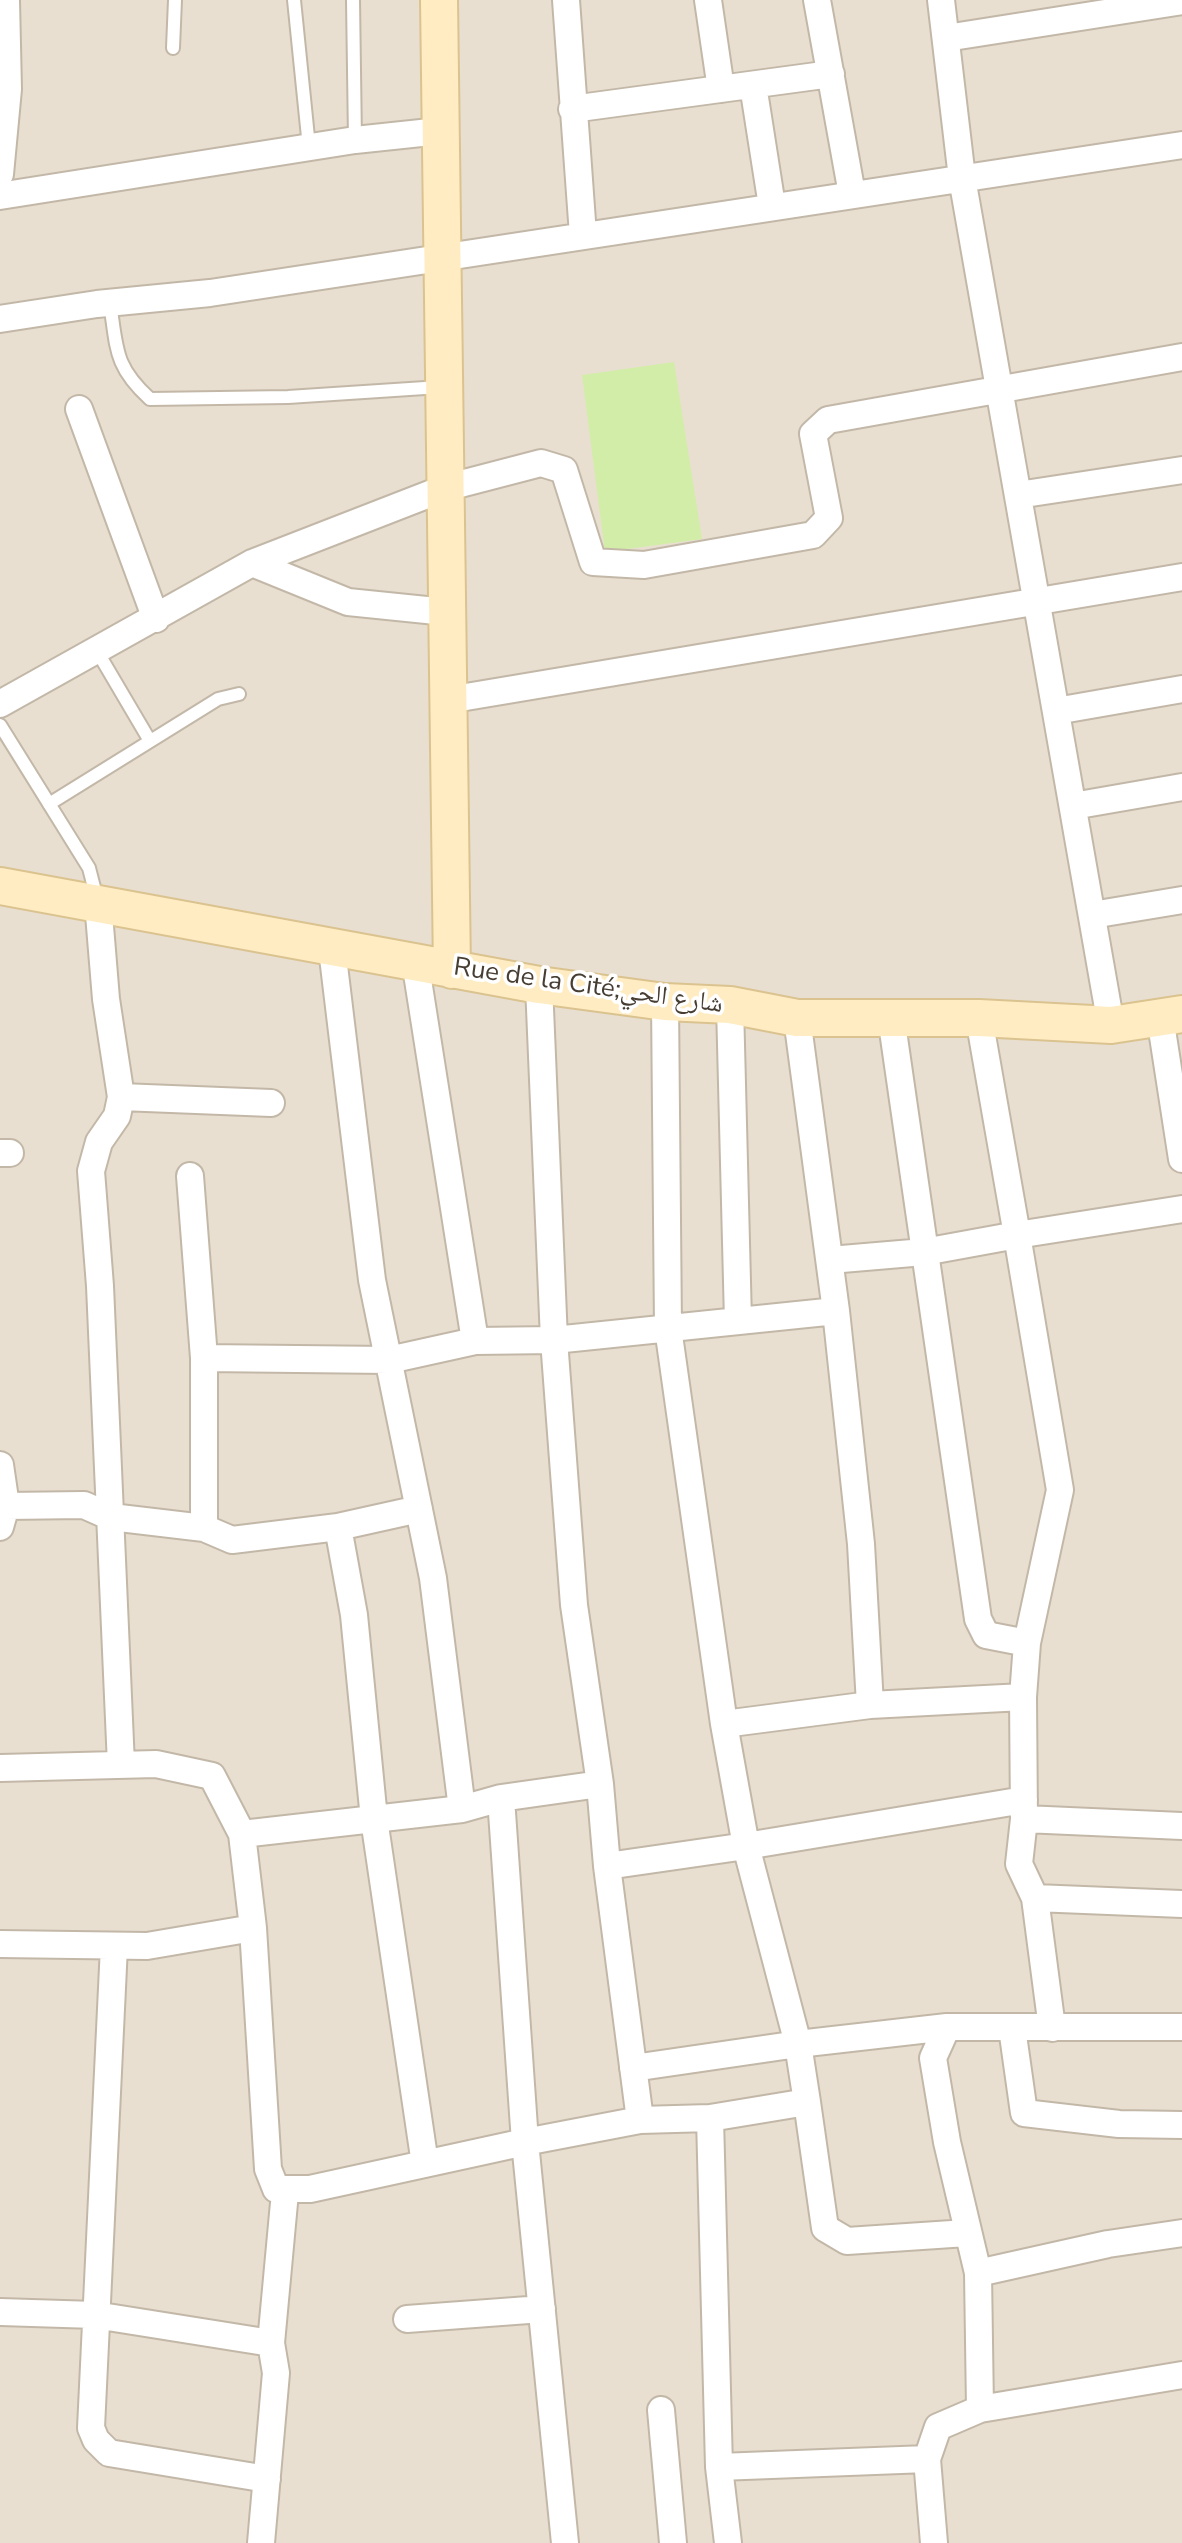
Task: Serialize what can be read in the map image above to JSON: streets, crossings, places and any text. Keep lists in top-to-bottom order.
{
  "streets": {
    "street": ["Rue de la Cité;شارع الحي"]
  }
}
